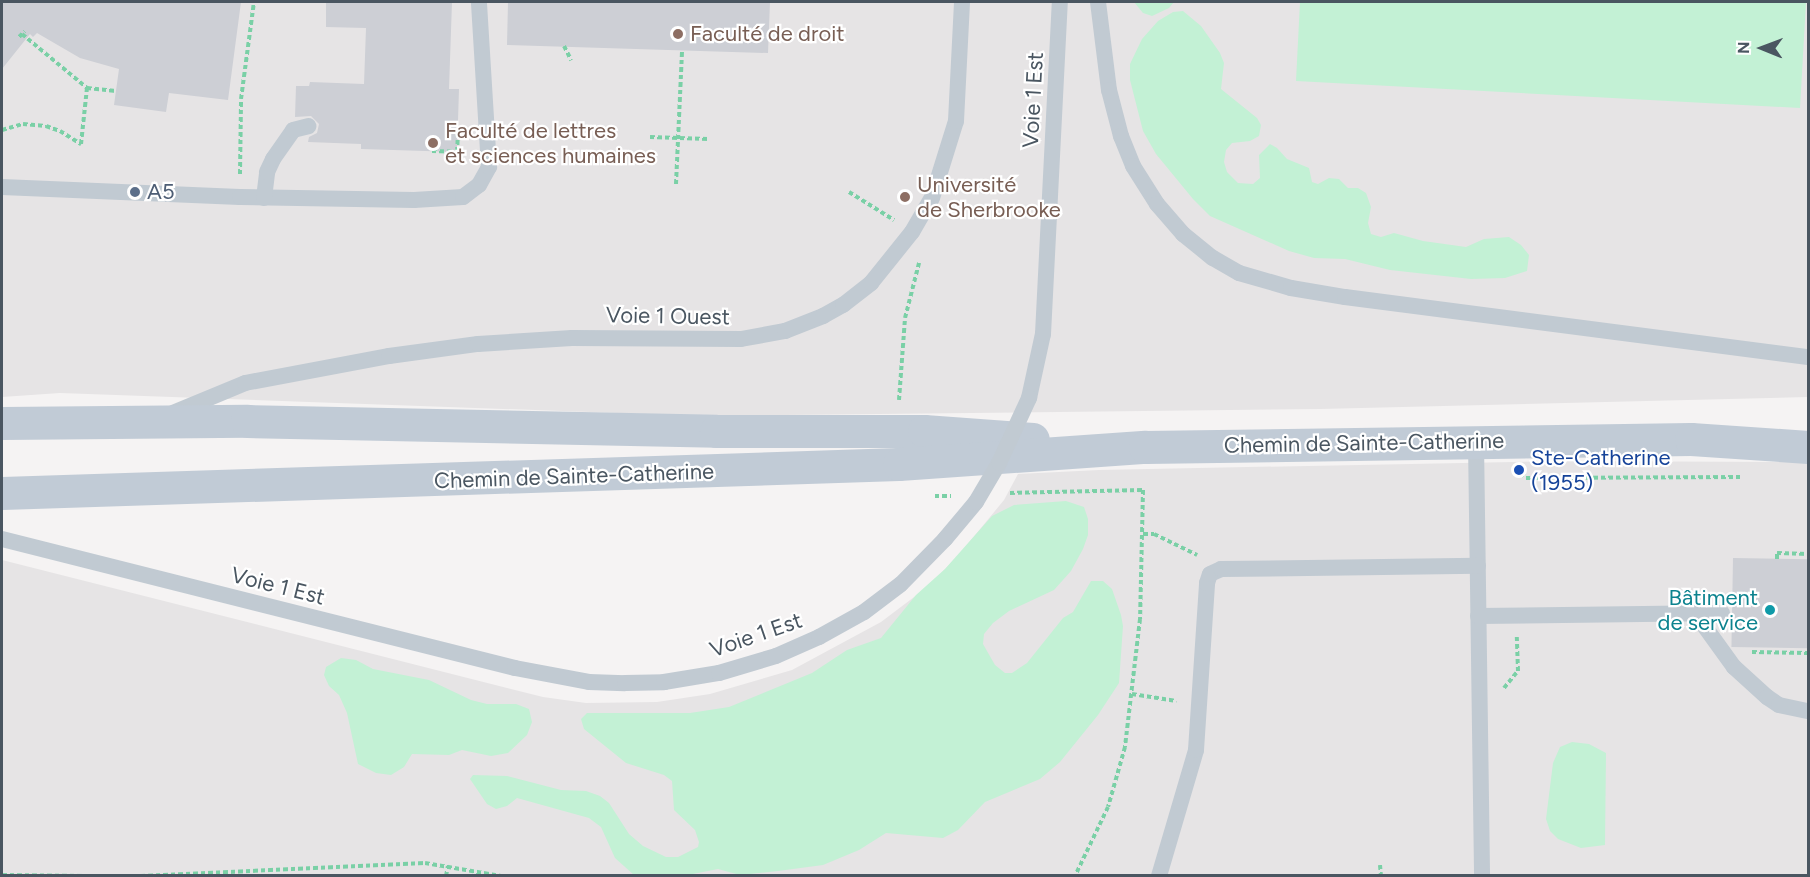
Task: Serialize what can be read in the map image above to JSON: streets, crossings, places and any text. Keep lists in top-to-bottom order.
{
  "streets": {
    "main road": ["Chemin de Sainte-Catherine"],
    "lane": ["Voie 1 Est", "Voie 1 Ouest"]
  },
  "crossings": [
    ["Voie 1 Ouest", "Chemin de Sainte-Catherine"]
  ],
  "places": [
    "Faculté de droit",
    "Faculté de lettres et sciences humaines",
    "A5",
    "Université de Sherbrooke",
    "Ste-Catherine (1955)",
    "Bâtiment de service"
  ],
  "north": "left"
}
